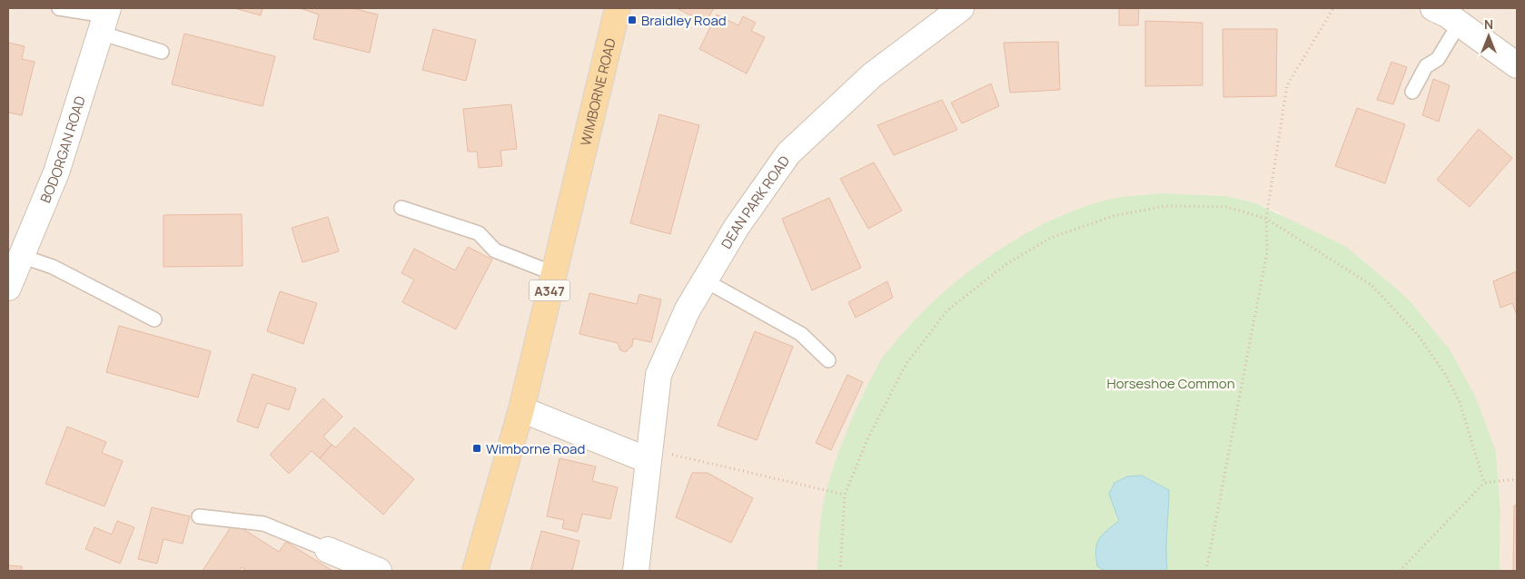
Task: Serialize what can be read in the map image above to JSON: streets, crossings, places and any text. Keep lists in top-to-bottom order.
{
  "streets": {
    "main road": ["WIMBORNE ROAD", "A347"],
    "street": ["BODORGAN ROAD", "DEAN PARK ROAD"]
  },
  "parks": ["Horseshoe Common"],
  "places": {
    "transit": ["Braidley Road", "Wimborne Road"]
  },
  "north": "top"
}
